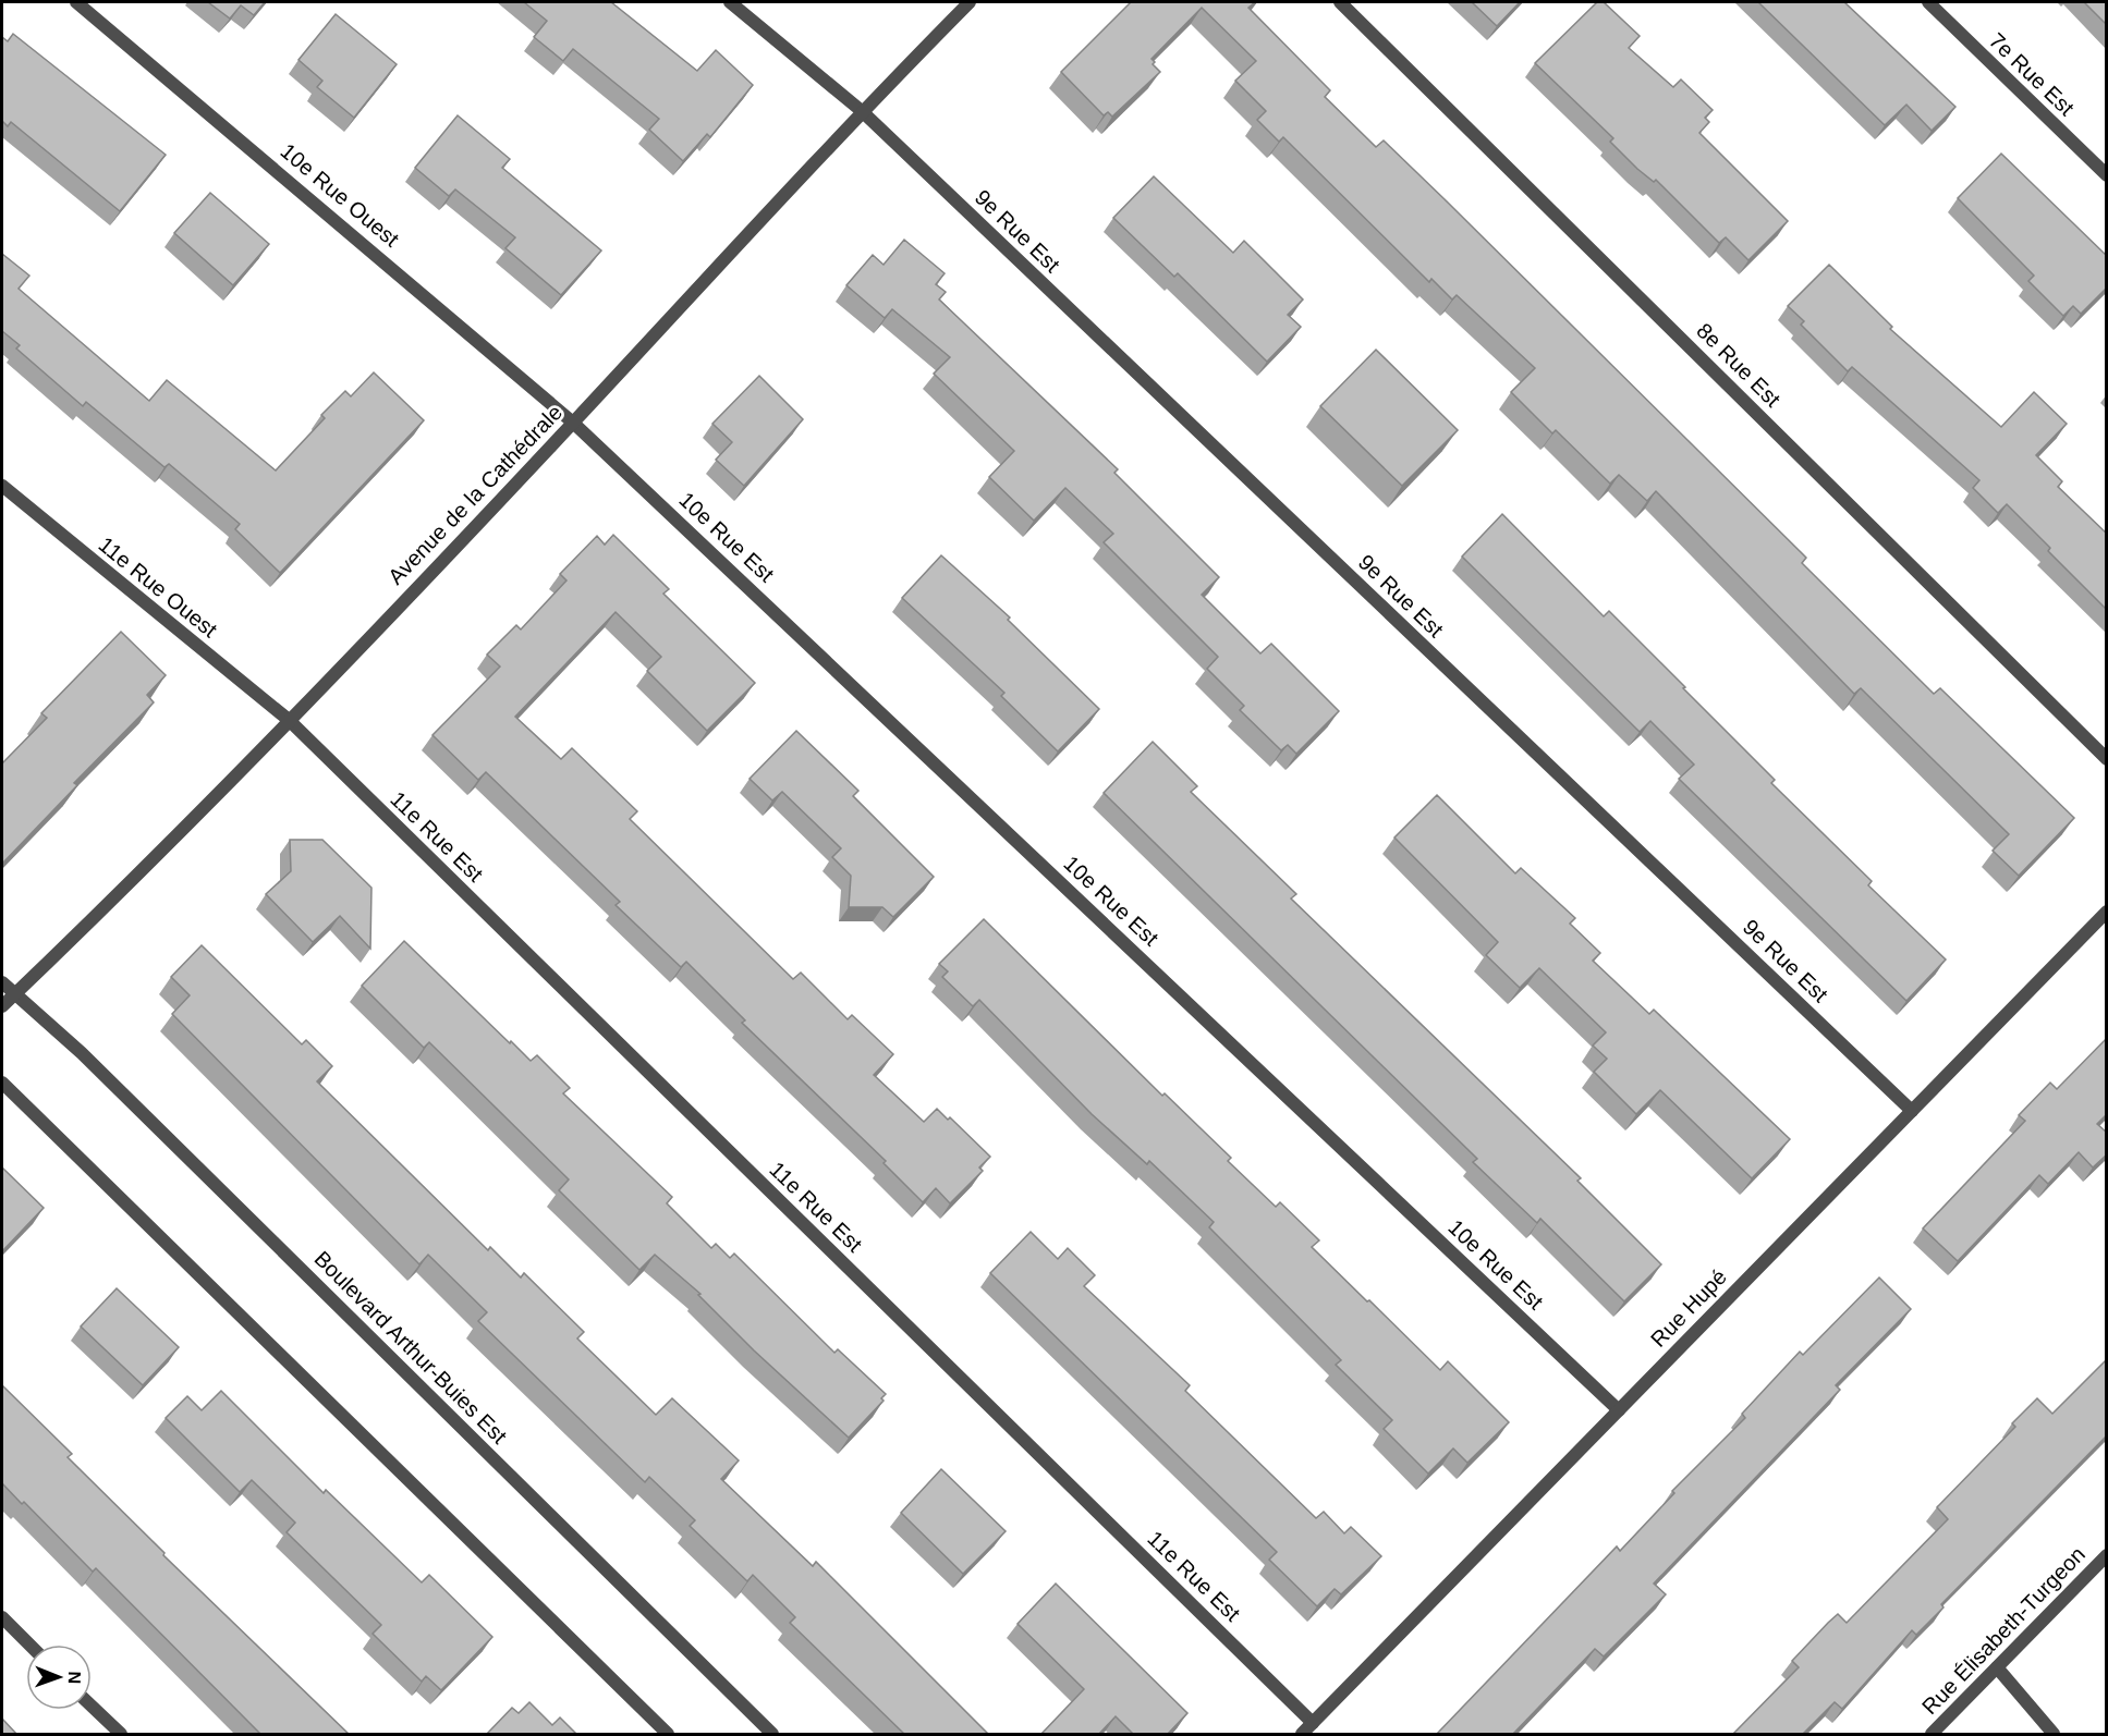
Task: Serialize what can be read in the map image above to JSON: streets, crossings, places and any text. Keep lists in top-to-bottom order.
{
  "streets": {
    "street": [
      "7e Rue Est",
      "10e Rue Ouest",
      "9e Rue Est",
      "8e Rue Est",
      "Avenue de la Cathédrale",
      "10e Rue Est",
      "11e Rue Ouest",
      "11e Rue Est",
      "Rue Hupé",
      "Boulevard Arthur-Buies Est",
      "Rue Élisabeth-Turgeon"
    ]
  },
  "crossings": [
    ["10e Rue Ouest", "Avenue de la Cathédrale"],
    ["10e Rue Ouest", "10e Rue Est"],
    ["9e Rue Est", "Avenue de la Cathédrale"],
    ["9e Rue Est", "Rue Hupé"],
    ["Avenue de la Cathédrale", "10e Rue Est"],
    ["Avenue de la Cathédrale", "11e Rue Ouest"],
    ["Avenue de la Cathédrale", "11e Rue Est"],
    ["Avenue de la Cathédrale", "Boulevard Arthur-Buies Est"],
    ["10e Rue Est", "Rue Hupé"],
    ["11e Rue Ouest", "11e Rue Est"],
    ["11e Rue Est", "Rue Hupé"]
  ],
  "north": "right"
}
